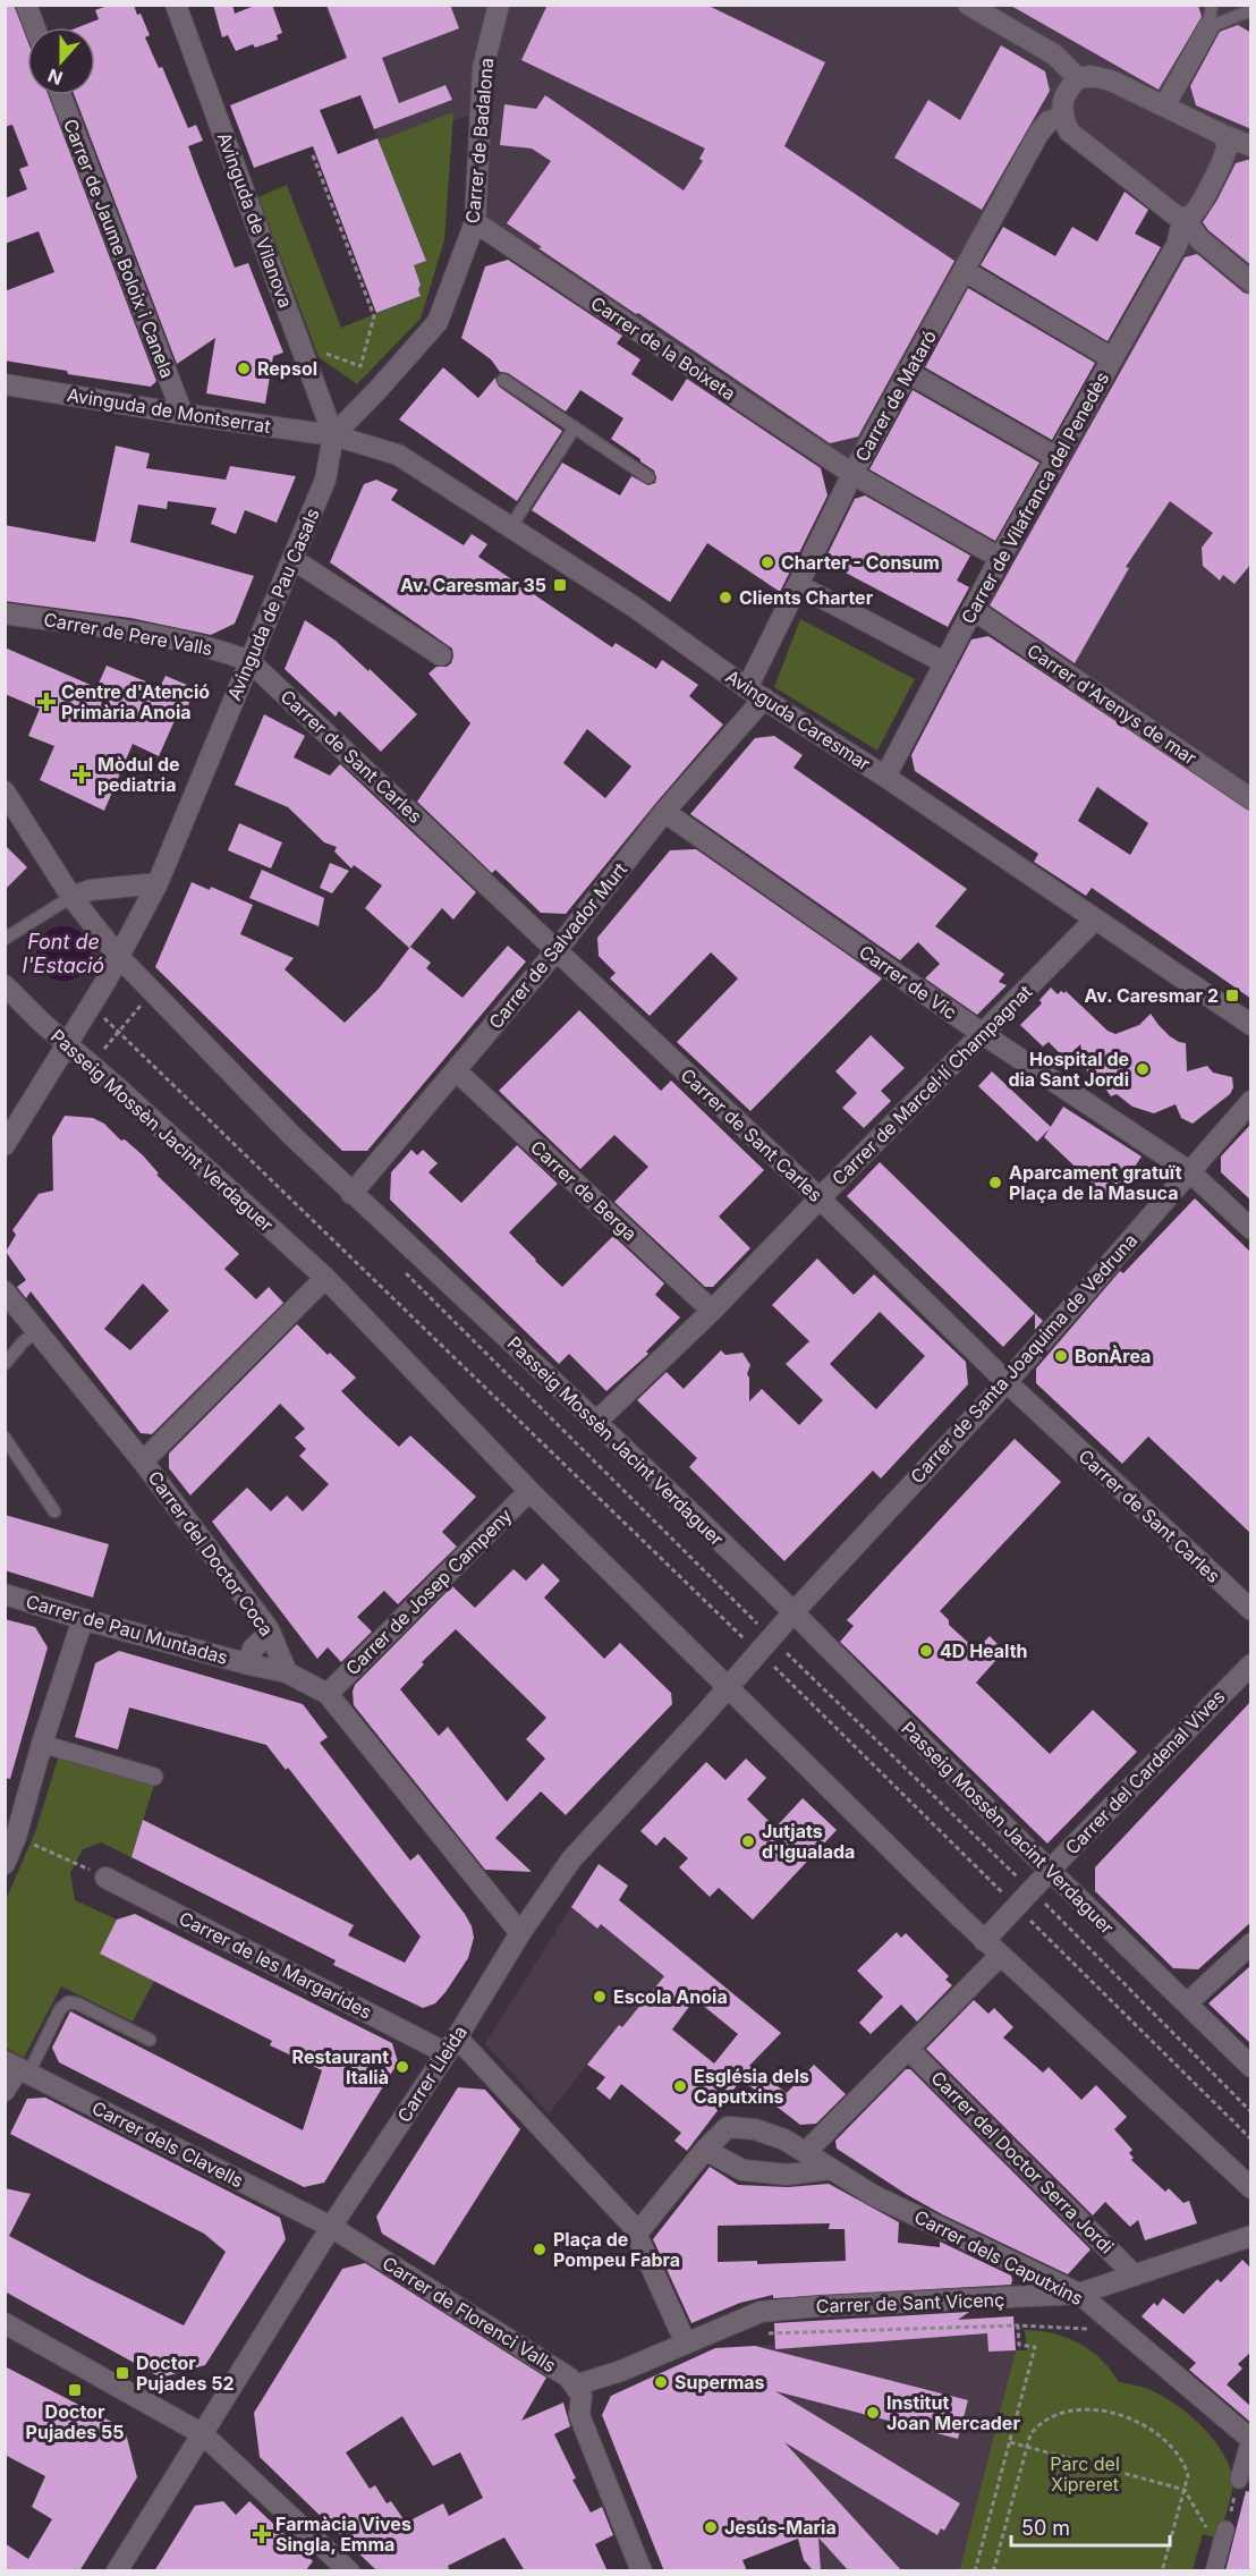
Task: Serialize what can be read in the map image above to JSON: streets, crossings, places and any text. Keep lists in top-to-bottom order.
{
  "streets": {
    "street": [
      "Carrer de Badalona",
      "Avinguda de Vilanova",
      "Carrer de Jaume Boloix i Canela",
      "Carrer de la Boixeta",
      "Carrer de Mataró",
      "Avinguda de Montserrat",
      "Carrer de Vilafranca del Penedès",
      "Avinguda de Pau Casals",
      "Carrer de Pere Valls",
      "Carrer d'Arenys de mar",
      "Avinguda Caresmar",
      "Carrer de Sant Carles",
      "Carrer de Salvador Murt",
      "Carrer de Vic",
      "Carrer de Marcel·lí Champagnat",
      "Passeig Mossèn Jacint Verdaguer",
      "Carrer de Berga",
      "Carrer de Santa Joaquima de Vedruna",
      "Carrer del Doctor Coca",
      "Carrer de Josep Campeny",
      "Carrer de Pau Muntadas",
      "Carrer del Cardenal Vives",
      "Carrer de les Margarides",
      "Carrer Lleida",
      "Carrer dels Clavells",
      "Carrer del Doctor Serra Jordi",
      "Carrer dels Caputxins",
      "Carrer de Sant Vicenç",
      "Carrer de Florenci Valls"
    ]
  },
  "crossings": [
    ["Carrer de Badalona", "Avinguda de Vilanova"],
    ["Carrer de Badalona", "Carrer de la Boixeta"],
    ["Carrer de Badalona", "Avinguda de Montserrat"],
    ["Carrer de Badalona", "Avinguda de Pau Casals"],
    ["Carrer de Badalona", "Avinguda Caresmar"],
    ["Avinguda de Vilanova", "Avinguda de Montserrat"],
    ["Avinguda de Vilanova", "Avinguda de Pau Casals"],
    ["Avinguda de Vilanova", "Avinguda Caresmar"],
    ["Carrer de Jaume Boloix i Canela", "Avinguda de Montserrat"],
    ["Carrer de la Boixeta", "Carrer de Mataró"],
    ["Carrer de la Boixeta", "Carrer de Vilafranca del Penedès"],
    ["Carrer de Mataró", "Avinguda Caresmar"],
    ["Carrer de Mataró", "Carrer de Salvador Murt"],
    ["Avinguda de Montserrat", "Avinguda de Pau Casals"],
    ["Avinguda de Montserrat", "Avinguda Caresmar"],
    ["Carrer de Vilafranca del Penedès", "Carrer d'Arenys de mar"],
    ["Carrer de Vilafranca del Penedès", "Avinguda Caresmar"],
    ["Avinguda de Pau Casals", "Carrer de Pere Valls"],
    ["Avinguda de Pau Casals", "Avinguda Caresmar"],
    ["Avinguda de Pau Casals", "Carrer de Sant Carles"],
    ["Avinguda de Pau Casals", "Passeig Mossèn Jacint Verdaguer"],
    ["Carrer de Pere Valls", "Carrer de Sant Carles"],
    ["Avinguda Caresmar", "Carrer de Salvador Murt"],
    ["Avinguda Caresmar", "Carrer de Marcel·lí Champagnat"],
    ["Carrer de Sant Carles", "Carrer de Salvador Murt"],
    ["Carrer de Sant Carles", "Carrer de Marcel·lí Champagnat"],
    ["Carrer de Sant Carles", "Carrer de Santa Joaquima de Vedruna"],
    ["Carrer de Salvador Murt", "Carrer de Vic"],
    ["Carrer de Salvador Murt", "Passeig Mossèn Jacint Verdaguer"],
    ["Carrer de Salvador Murt", "Carrer de Berga"],
    ["Carrer de Vic", "Carrer de Marcel·lí Champagnat"],
    ["Carrer de Vic", "Carrer de Santa Joaquima de Vedruna"],
    ["Carrer de Marcel·lí Champagnat", "Passeig Mossèn Jacint Verdaguer"],
    ["Carrer de Marcel·lí Champagnat", "Carrer de Berga"],
    ["Passeig Mossèn Jacint Verdaguer", "Carrer de Santa Joaquima de Vedruna"],
    ["Passeig Mossèn Jacint Verdaguer", "Carrer de Josep Campeny"],
    ["Passeig Mossèn Jacint Verdaguer", "Carrer del Cardenal Vives"],
    ["Passeig Mossèn Jacint Verdaguer", "Carrer Lleida"],
    ["Carrer de Santa Joaquima de Vedruna", "Carrer Lleida"],
    ["Carrer del Doctor Coca", "Carrer de Pau Muntadas"],
    ["Carrer de les Margarides", "Carrer Lleida"],
    ["Carrer de les Margarides", "Carrer dels Caputxins"],
    ["Carrer de les Margarides", "Carrer de Sant Vicenç"],
    ["Carrer Lleida", "Carrer dels Clavells"],
    ["Carrer Lleida", "Carrer de Florenci Valls"],
    ["Carrer dels Clavells", "Carrer de Florenci Valls"],
    ["Carrer del Doctor Serra Jordi", "Carrer de Sant Vicenç"],
    ["Carrer dels Caputxins", "Carrer de Sant Vicenç"],
    ["Carrer de Sant Vicenç", "Carrer de Florenci Valls"]
  ],
  "water": ["Font de l'Estació"],
  "parks": ["Parc del Xipreret"],
  "places": {
    "other": [
      "Repsol",
      "Charter - Consum",
      "Clients Charter",
      "Hospital de dia Sant Jordi",
      "Aparcament gratuït Plaça de la Masuca",
      "BonÀrea",
      "4D Health",
      "Jutjats d'Igualada",
      "Escola Anoia",
      "Restaurant Italià",
      "Església dels Caputxins",
      "Plaça de Pompeu Fabra",
      "Supermas",
      "Institut Joan Mercader",
      "Jesús-Maria"
    ],
    "transit": [
      "Av. Caresmar 35",
      "Av. Caresmar 2",
      "Doctor Pujades 52",
      "Doctor Pujades 55"
    ],
    "health": ["Centre d'Atenció Primària Anoia", "Mòdul de pediatria", "Farmàcia Vives Singla, Emma"]
  },
  "scale_bar": "50 m",
  "north": "bottom"
}
